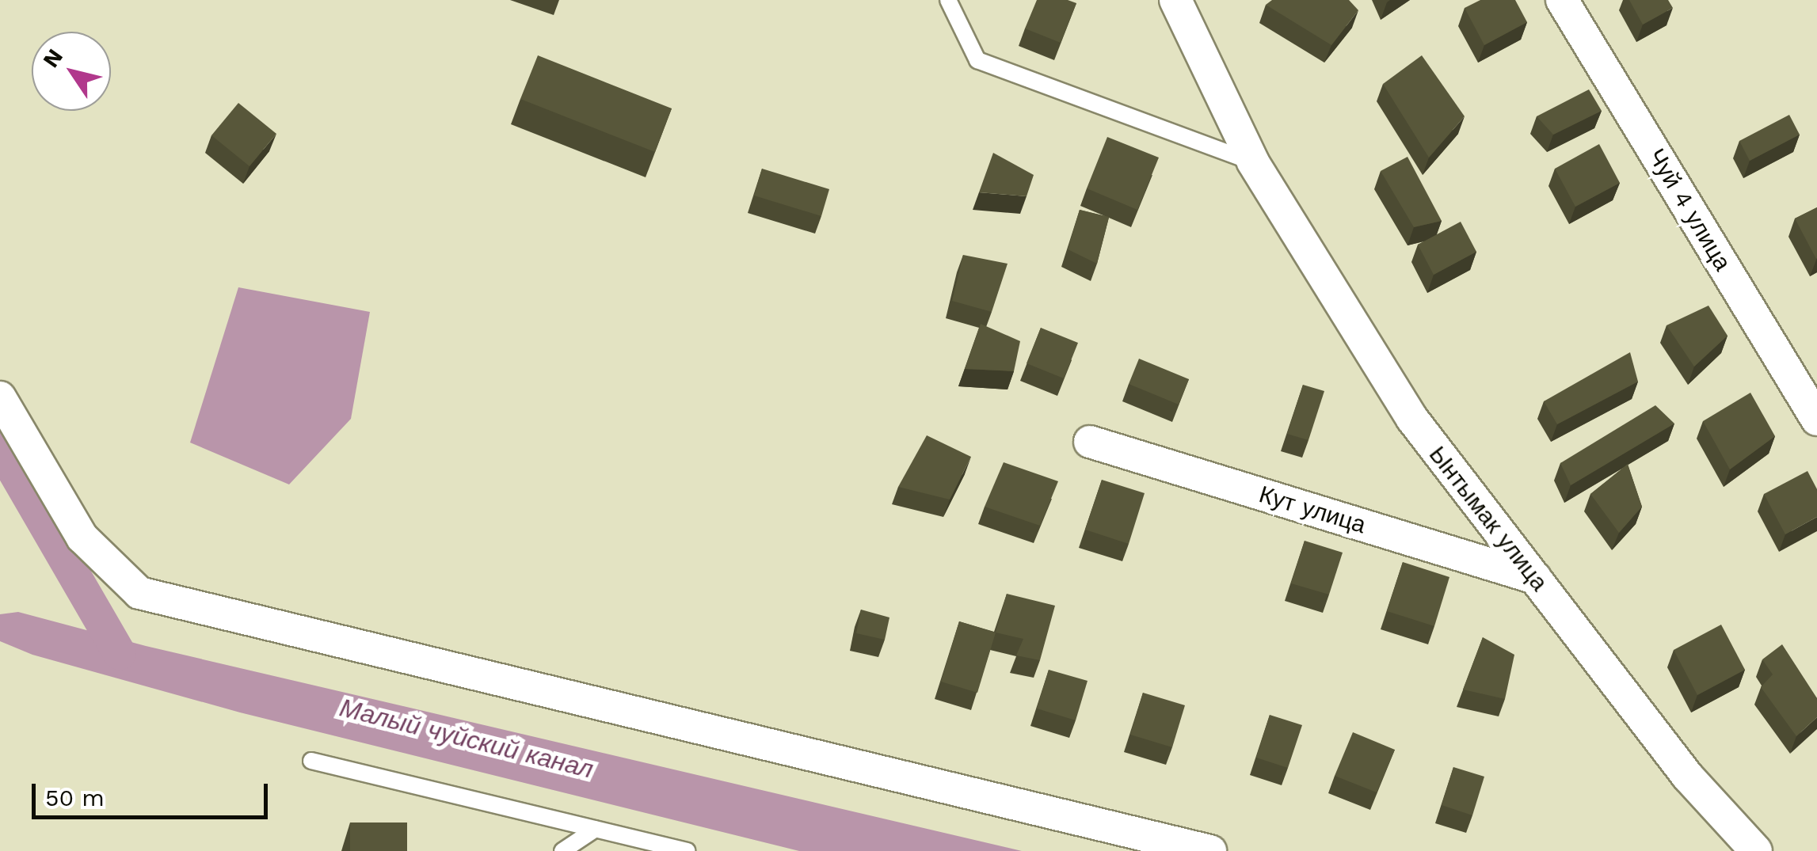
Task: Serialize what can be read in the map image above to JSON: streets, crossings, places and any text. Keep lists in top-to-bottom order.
{
  "streets": {
    "street": ["Чуй 4 улица", "Кут улица", "Ынтымак улица"]
  },
  "crossings": [
    ["Кут улица", "Ынтымак улица"]
  ],
  "water": ["Малый чуйский канал"],
  "scale_bar": "50 m",
  "north": "top left"
}
